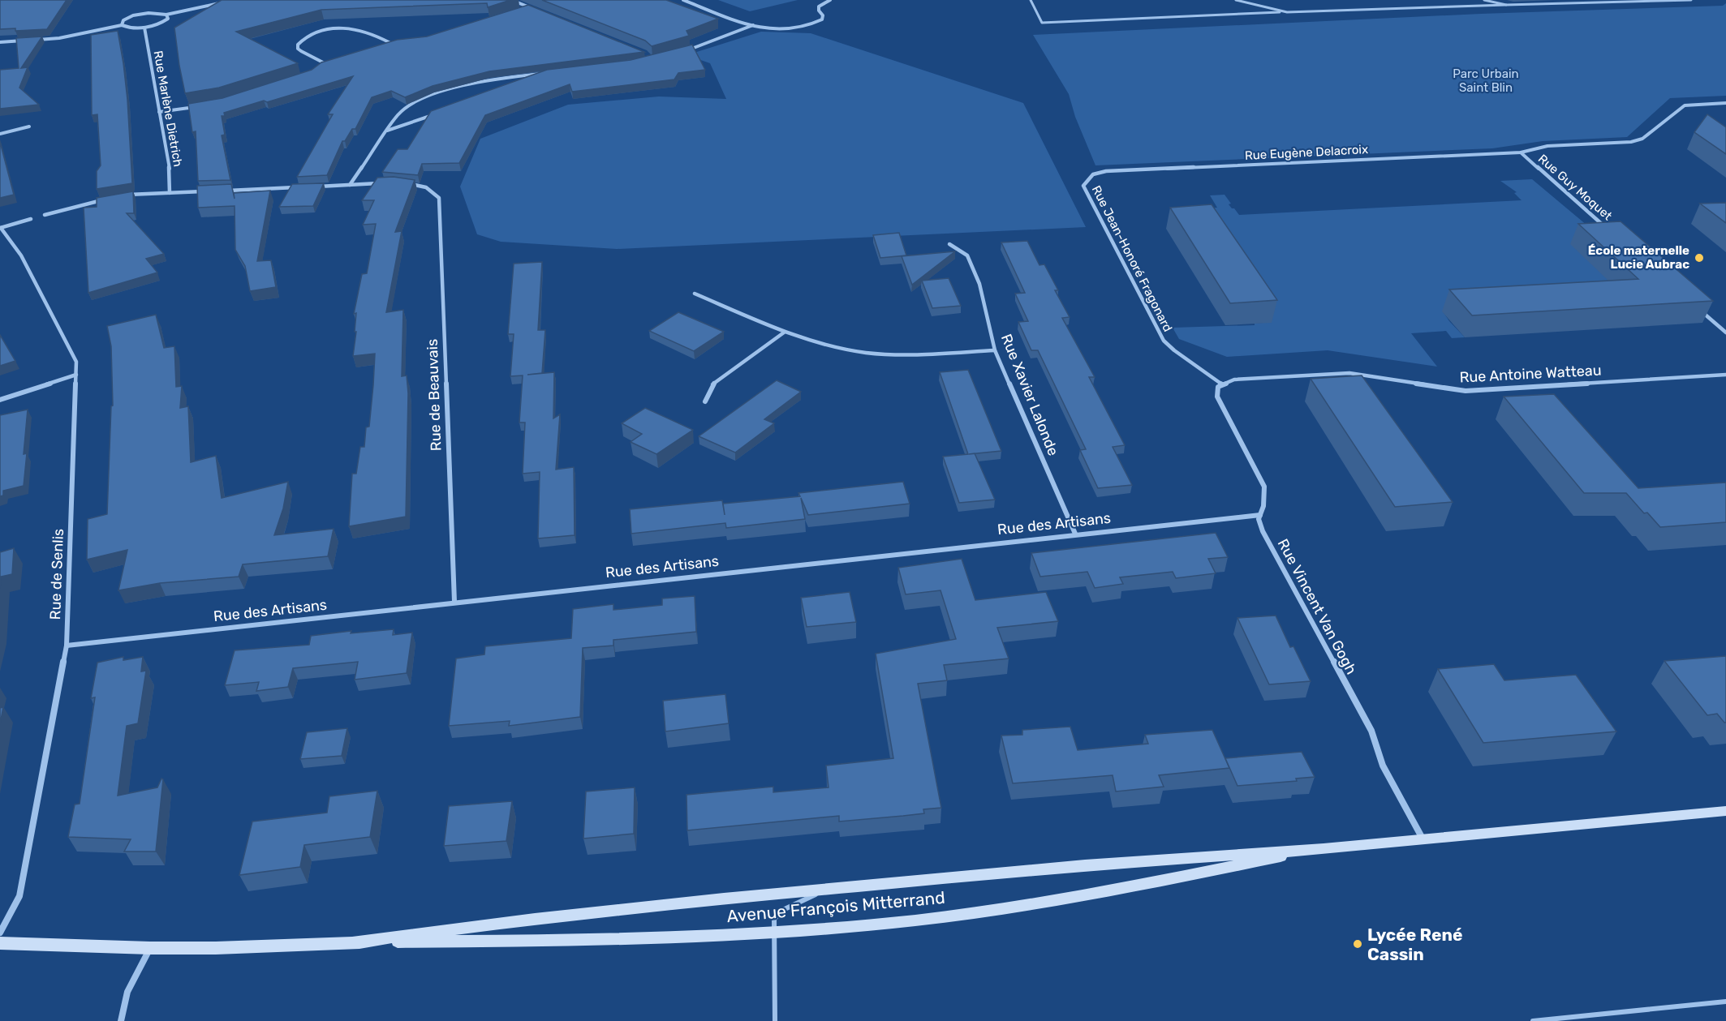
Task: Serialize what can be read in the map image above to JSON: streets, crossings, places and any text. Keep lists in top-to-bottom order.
{
  "streets": {
    "main road": ["Avenue François Mitterrand"],
    "street": [
      "Rue Marlène Dietrich",
      "Rue Eugène Delacroix",
      "Rue Guy Moquet",
      "Rue Jean-Honoré Fragonard",
      "Rue Antoine Watteau",
      "Rue de Beauvais",
      "Rue Xavier Lalonde",
      "Rue des Artisans",
      "Rue de Senlis",
      "Rue Vincent Van Gogh"
    ]
  },
  "crossings": [
    ["Rue Eugène Delacroix", "Rue Guy Moquet"],
    ["Rue Eugène Delacroix", "Rue Jean-Honoré Fragonard"],
    ["Rue Jean-Honoré Fragonard", "Rue Antoine Watteau"],
    ["Rue Jean-Honoré Fragonard", "Rue Vincent Van Gogh"],
    ["Rue Antoine Watteau", "Rue Vincent Van Gogh"],
    ["Rue de Beauvais", "Rue des Artisans"],
    ["Rue Xavier Lalonde", "Rue des Artisans"],
    ["Rue des Artisans", "Rue de Senlis"],
    ["Rue des Artisans", "Rue Vincent Van Gogh"],
    ["Rue Vincent Van Gogh", "Avenue François Mitterrand"]
  ],
  "parks": ["Parc Urbain Saint Blin"],
  "places": ["École maternelle Lucie Aubrac", "Lycée René Cassin"]
}
